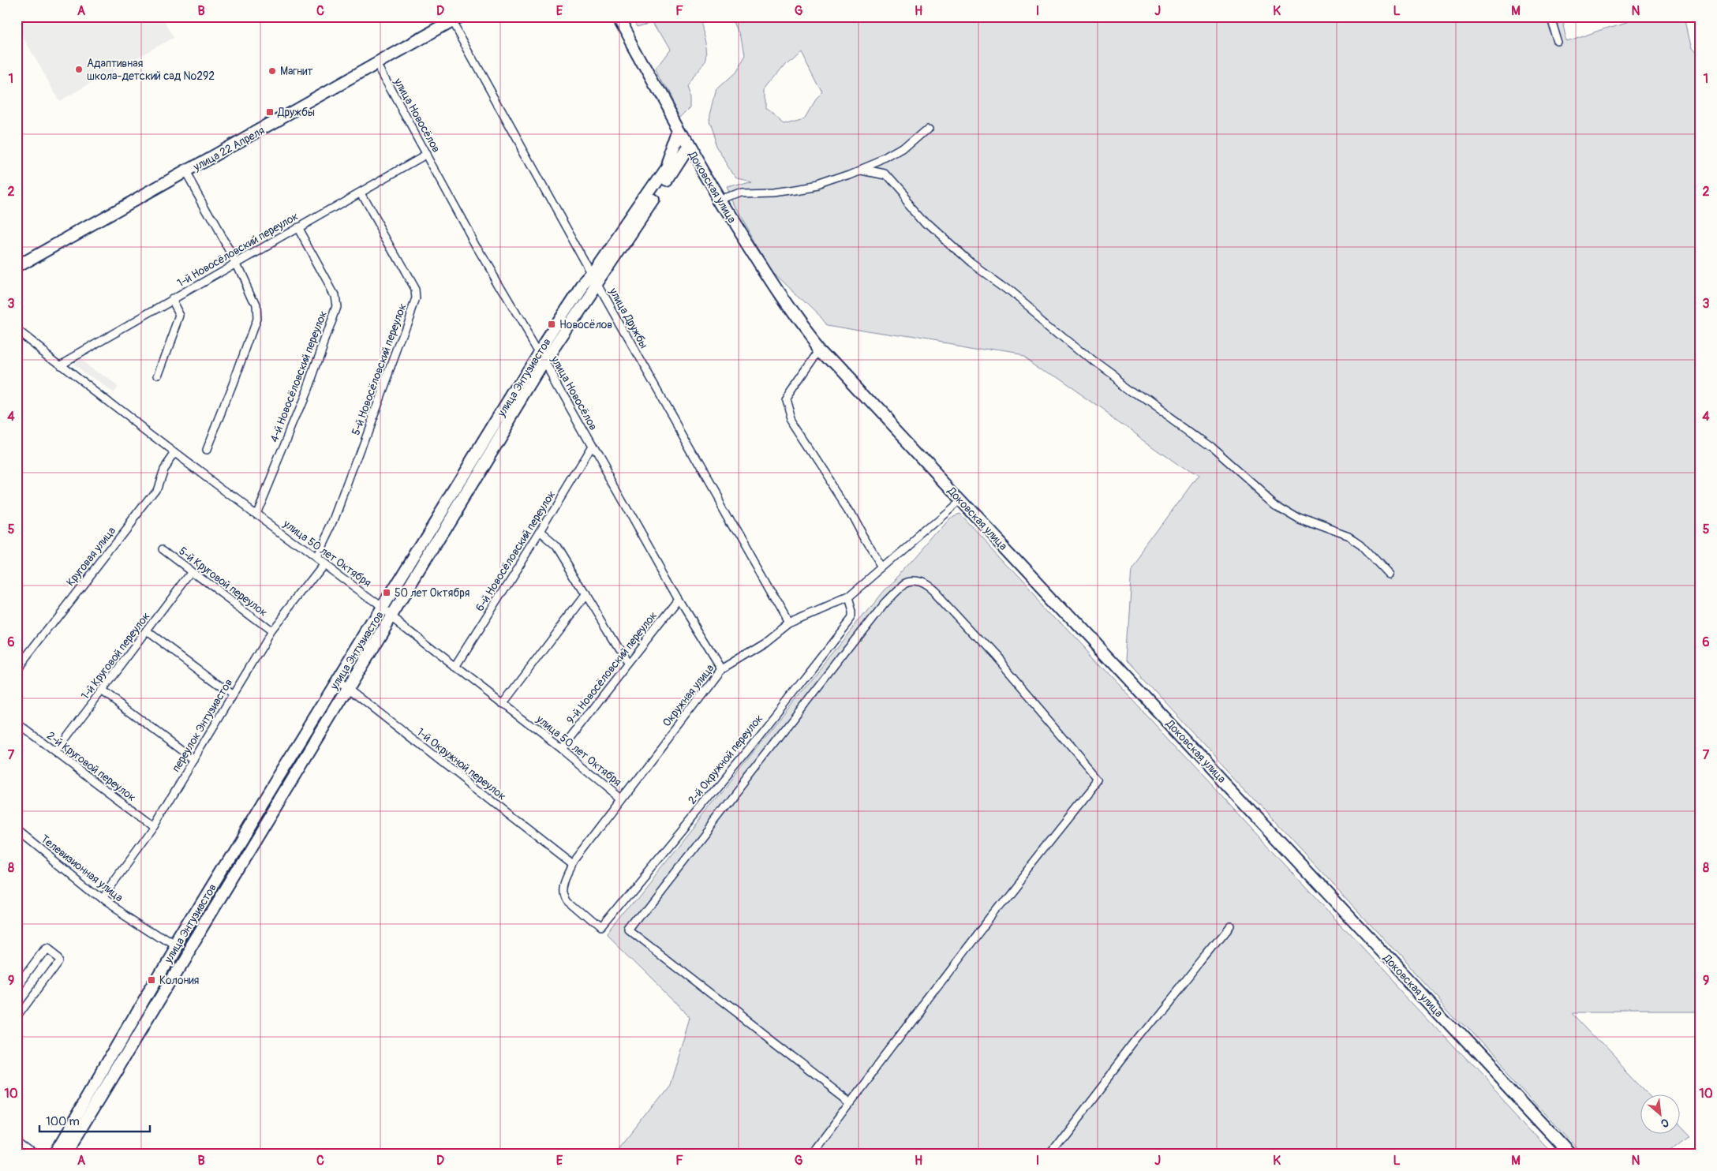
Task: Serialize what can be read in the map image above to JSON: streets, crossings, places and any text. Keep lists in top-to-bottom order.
{
  "streets": {
    "main road": ["улица 22 Апреля", "Доковская улица", "улица Энтузиастов"],
    "street": [
      "улица Новосёлов",
      "1-й Новосёловский переулок",
      "улица Дружбы",
      "5-й Новосёловский переулок",
      "4-й Новосёловский переулок",
      "6-й Новосёловский переулок",
      "улица 50 лет Октября",
      "Круговая улица",
      "5-й Круговой переулок",
      "1-й Круговой переулок",
      "9-й Новосёловский переулок",
      "Окружная улица",
      "переулок Энтузиастов",
      "2-й Окружной переулок",
      "1-й Окружной переулок",
      "2-й Круговой переулок",
      "Телевизионная улица"
    ]
  },
  "crossings": [
    ["улица Новосёлов", "улица 22 Апреля"],
    ["улица Новосёлов", "1-й Новосёловский переулок"],
    ["улица Новосёлов", "улица Энтузиастов"],
    ["улица Новосёлов", "6-й Новосёловский переулок"],
    ["улица Новосёлов", "9-й Новосёловский переулок"],
    ["улица Новосёлов", "Окружная улица"],
    ["улица 22 Апреля", "улица Дружбы"],
    ["Доковская улица", "улица Энтузиастов"],
    ["Доковская улица", "Окружная улица"],
    ["1-й Новосёловский переулок", "5-й Новосёловский переулок"],
    ["1-й Новосёловский переулок", "4-й Новосёловский переулок"],
    ["1-й Новосёловский переулок", "улица 50 лет Октября"],
    ["улица Дружбы", "улица Энтузиастов"],
    ["улица Дружбы", "Окружная улица"],
    ["5-й Новосёловский переулок", "улица 50 лет Октября"],
    ["4-й Новосёловский переулок", "улица 50 лет Октября"],
    ["улица Энтузиастов", "улица 50 лет Октября"],
    ["улица Энтузиастов", "1-й Окружной переулок"],
    ["улица Энтузиастов", "Телевизионная улица"],
    ["6-й Новосёловский переулок", "улица 50 лет Октября"],
    ["улица 50 лет Октября", "Круговая улица"],
    ["улица 50 лет Октября", "9-й Новосёловский переулок"],
    ["улица 50 лет Октября", "Окружная улица"],
    ["улица 50 лет Октября", "переулок Энтузиастов"],
    ["5-й Круговой переулок", "1-й Круговой переулок"],
    ["5-й Круговой переулок", "переулок Энтузиастов"],
    ["1-й Круговой переулок", "2-й Круговой переулок"],
    ["Окружная улица", "2-й Окружной переулок"],
    ["Окружная улица", "1-й Окружной переулок"],
    ["переулок Энтузиастов", "2-й Круговой переулок"],
    ["переулок Энтузиастов", "Телевизионная улица"]
  ],
  "places": {
    "other": ["Адаптивная школа-детский сад №292", "Магнит"],
    "transit": [
      "Дружбы",
      "Новосёлов",
      "50 лет Октября",
      "Колония"
    ]
  },
  "scale_bar": "100 m",
  "north": "bottom right",
  "grid": {
    "columns": [
      "A",
      "B",
      "C",
      "D",
      "E",
      "F",
      "G",
      "H",
      "I",
      "J",
      "K",
      "L",
      "M",
      "N"
    ],
    "rows": [
      "1",
      "2",
      "3",
      "4",
      "5",
      "6",
      "7",
      "8",
      "9",
      "10"
    ]
  }
}
